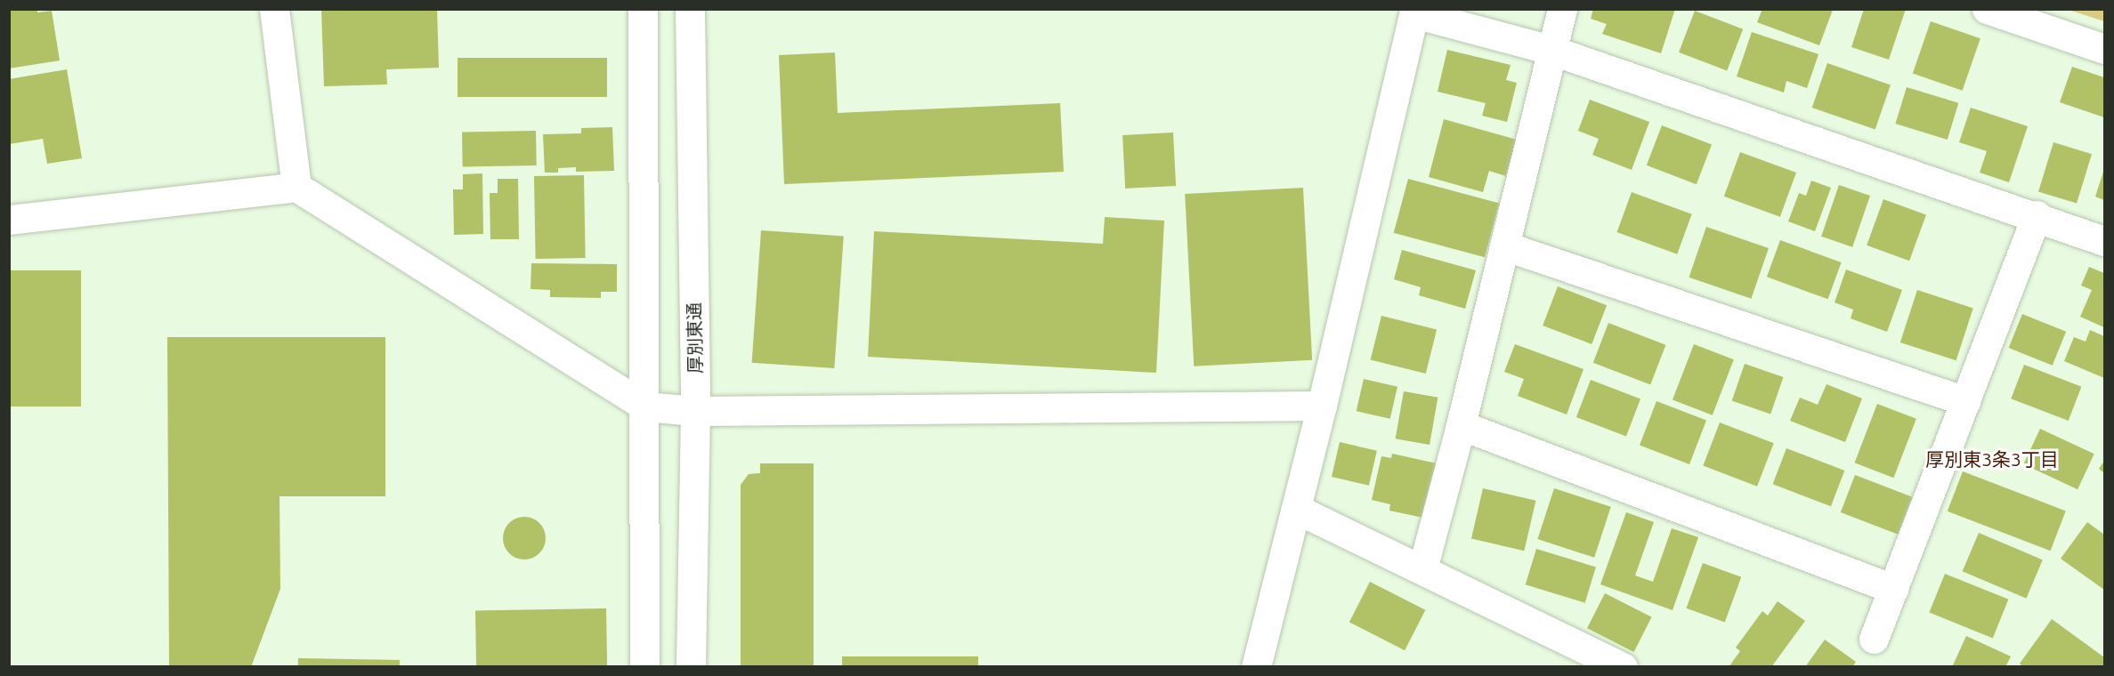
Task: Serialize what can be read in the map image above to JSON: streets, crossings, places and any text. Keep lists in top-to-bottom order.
{
  "streets": {
    "street": ["厚別東通"]
  },
  "districts": ["厚別東3条3丁目"]
}
